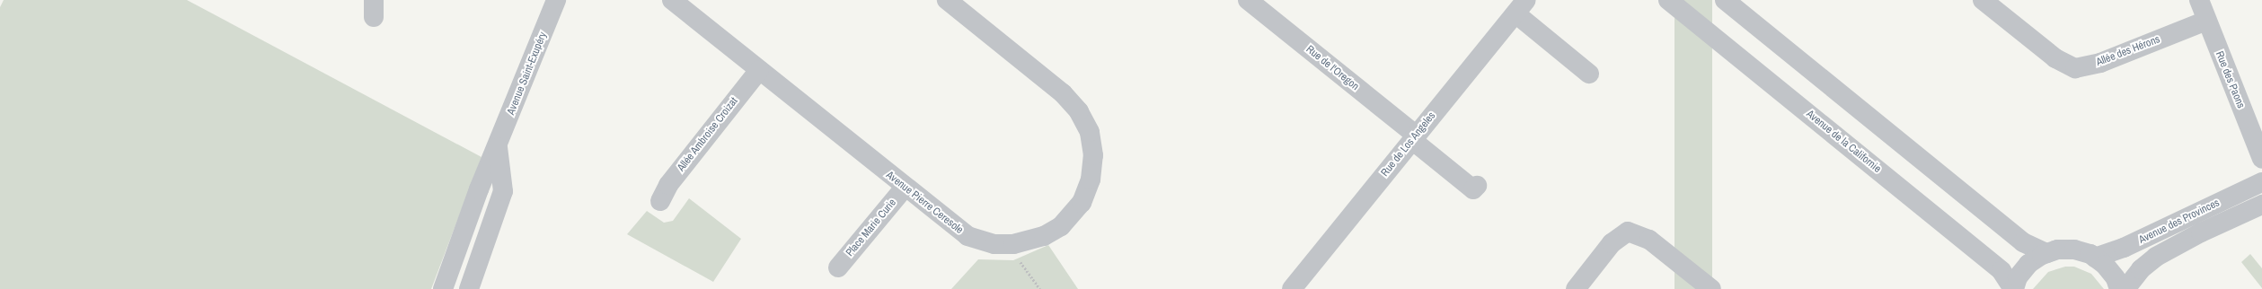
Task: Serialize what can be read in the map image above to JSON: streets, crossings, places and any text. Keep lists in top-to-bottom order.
{
  "streets": {
    "street": [
      "Allée des Hérons",
      "Rue de l'Oregon",
      "Avenue Saint-Exupéry",
      "Rue des Paons",
      "Allée Ambroise Croizat",
      "Avenue de la Californie",
      "Rue de Los Angeles",
      "Avenue Pierre Ceresole",
      "Avenue des Provinces",
      "Place Marie Curie"
    ]
  },
  "crossings": [
    ["Allée des Hérons", "Rue des Paons"],
    ["Rue de l'Oregon", "Rue de Los Angeles"],
    ["Allée Ambroise Croizat", "Avenue Pierre Ceresole"],
    ["Avenue Pierre Ceresole", "Place Marie Curie"]
  ]
}
